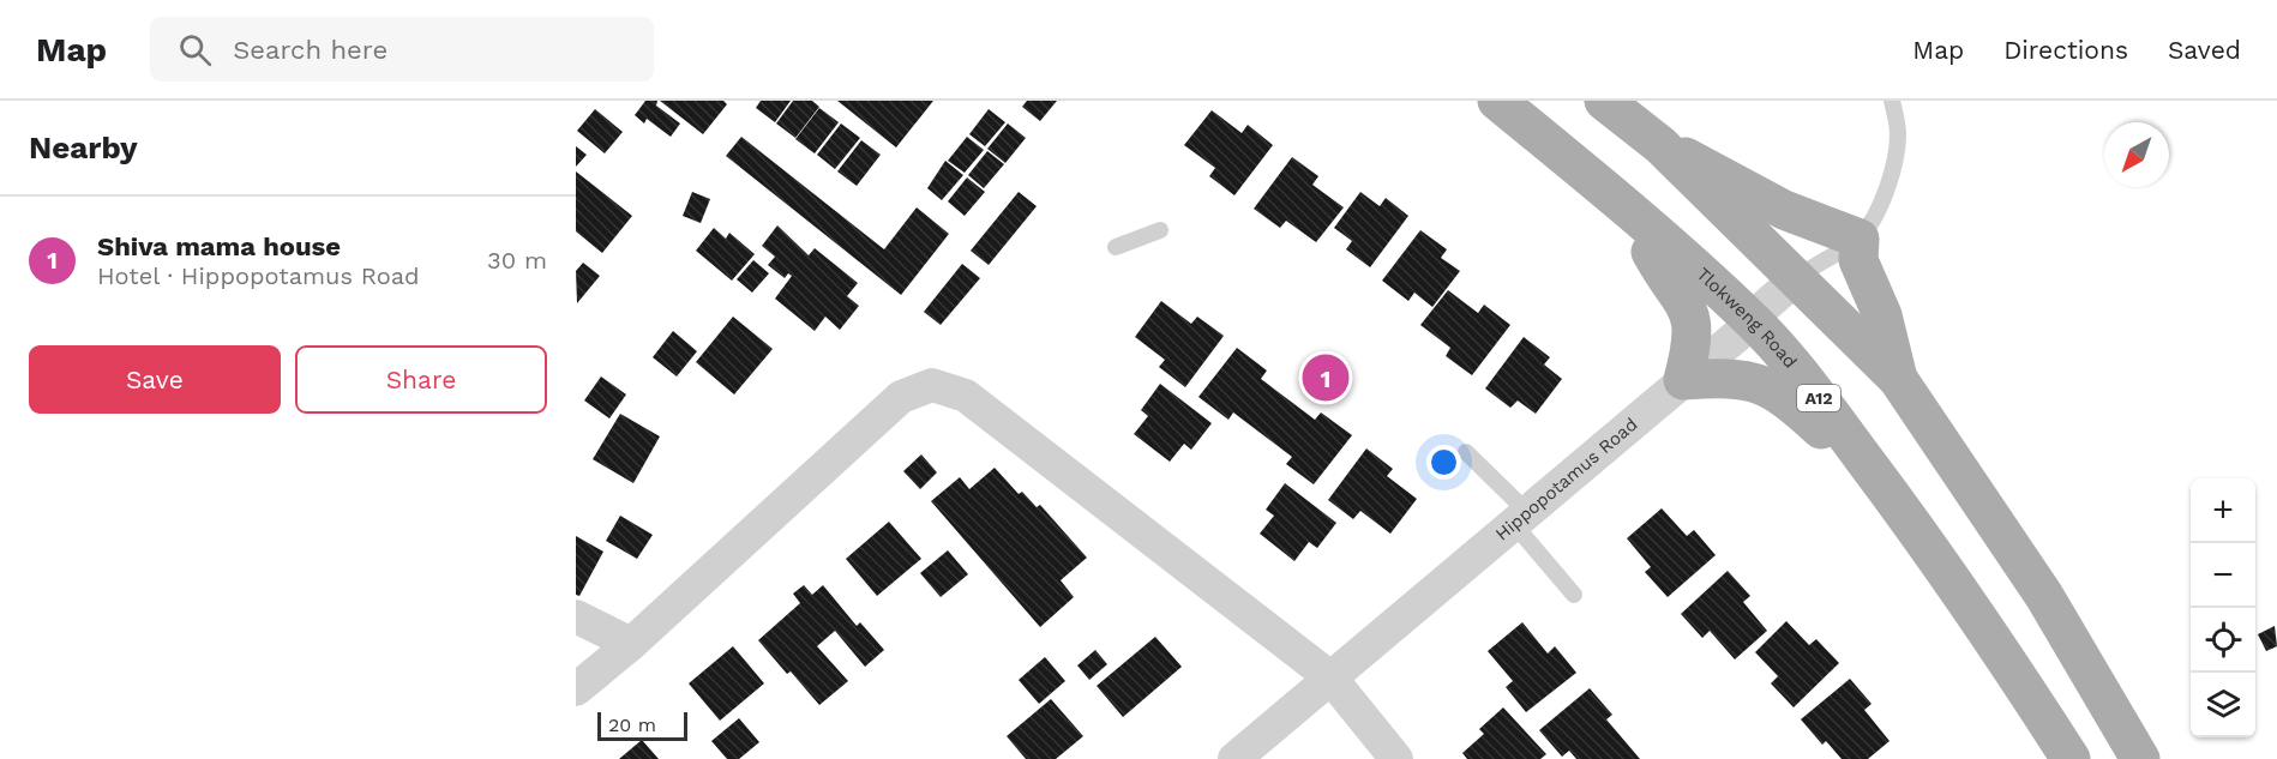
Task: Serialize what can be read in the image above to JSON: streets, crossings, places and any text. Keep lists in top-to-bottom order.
{
  "streets": {
    "main road": ["Tlokweng Road", "A12"],
    "street": ["Hippopotamus Road"]
  },
  "crossings": [
    ["Tlokweng Road", "Hippopotamus Road"]
  ],
  "scale_bar": "20 m",
  "north": "bottom left",
  "page": {
    "header": "Map",
    "search": "Search here",
    "nav": ["Map", "Directions", "Saved"],
    "heading": "Nearby",
    "list": [
      {
        "mark": "1",
        "name": "Shiva mama house",
        "note": "Hotel · Hippopotamus Road",
        "value": "30 m"
      }
    ],
    "buttons": ["Save", "Share"],
    "pins": "1",
    "map_buttons": ["+", "−"],
    "scale": "20 m"
  }
}
